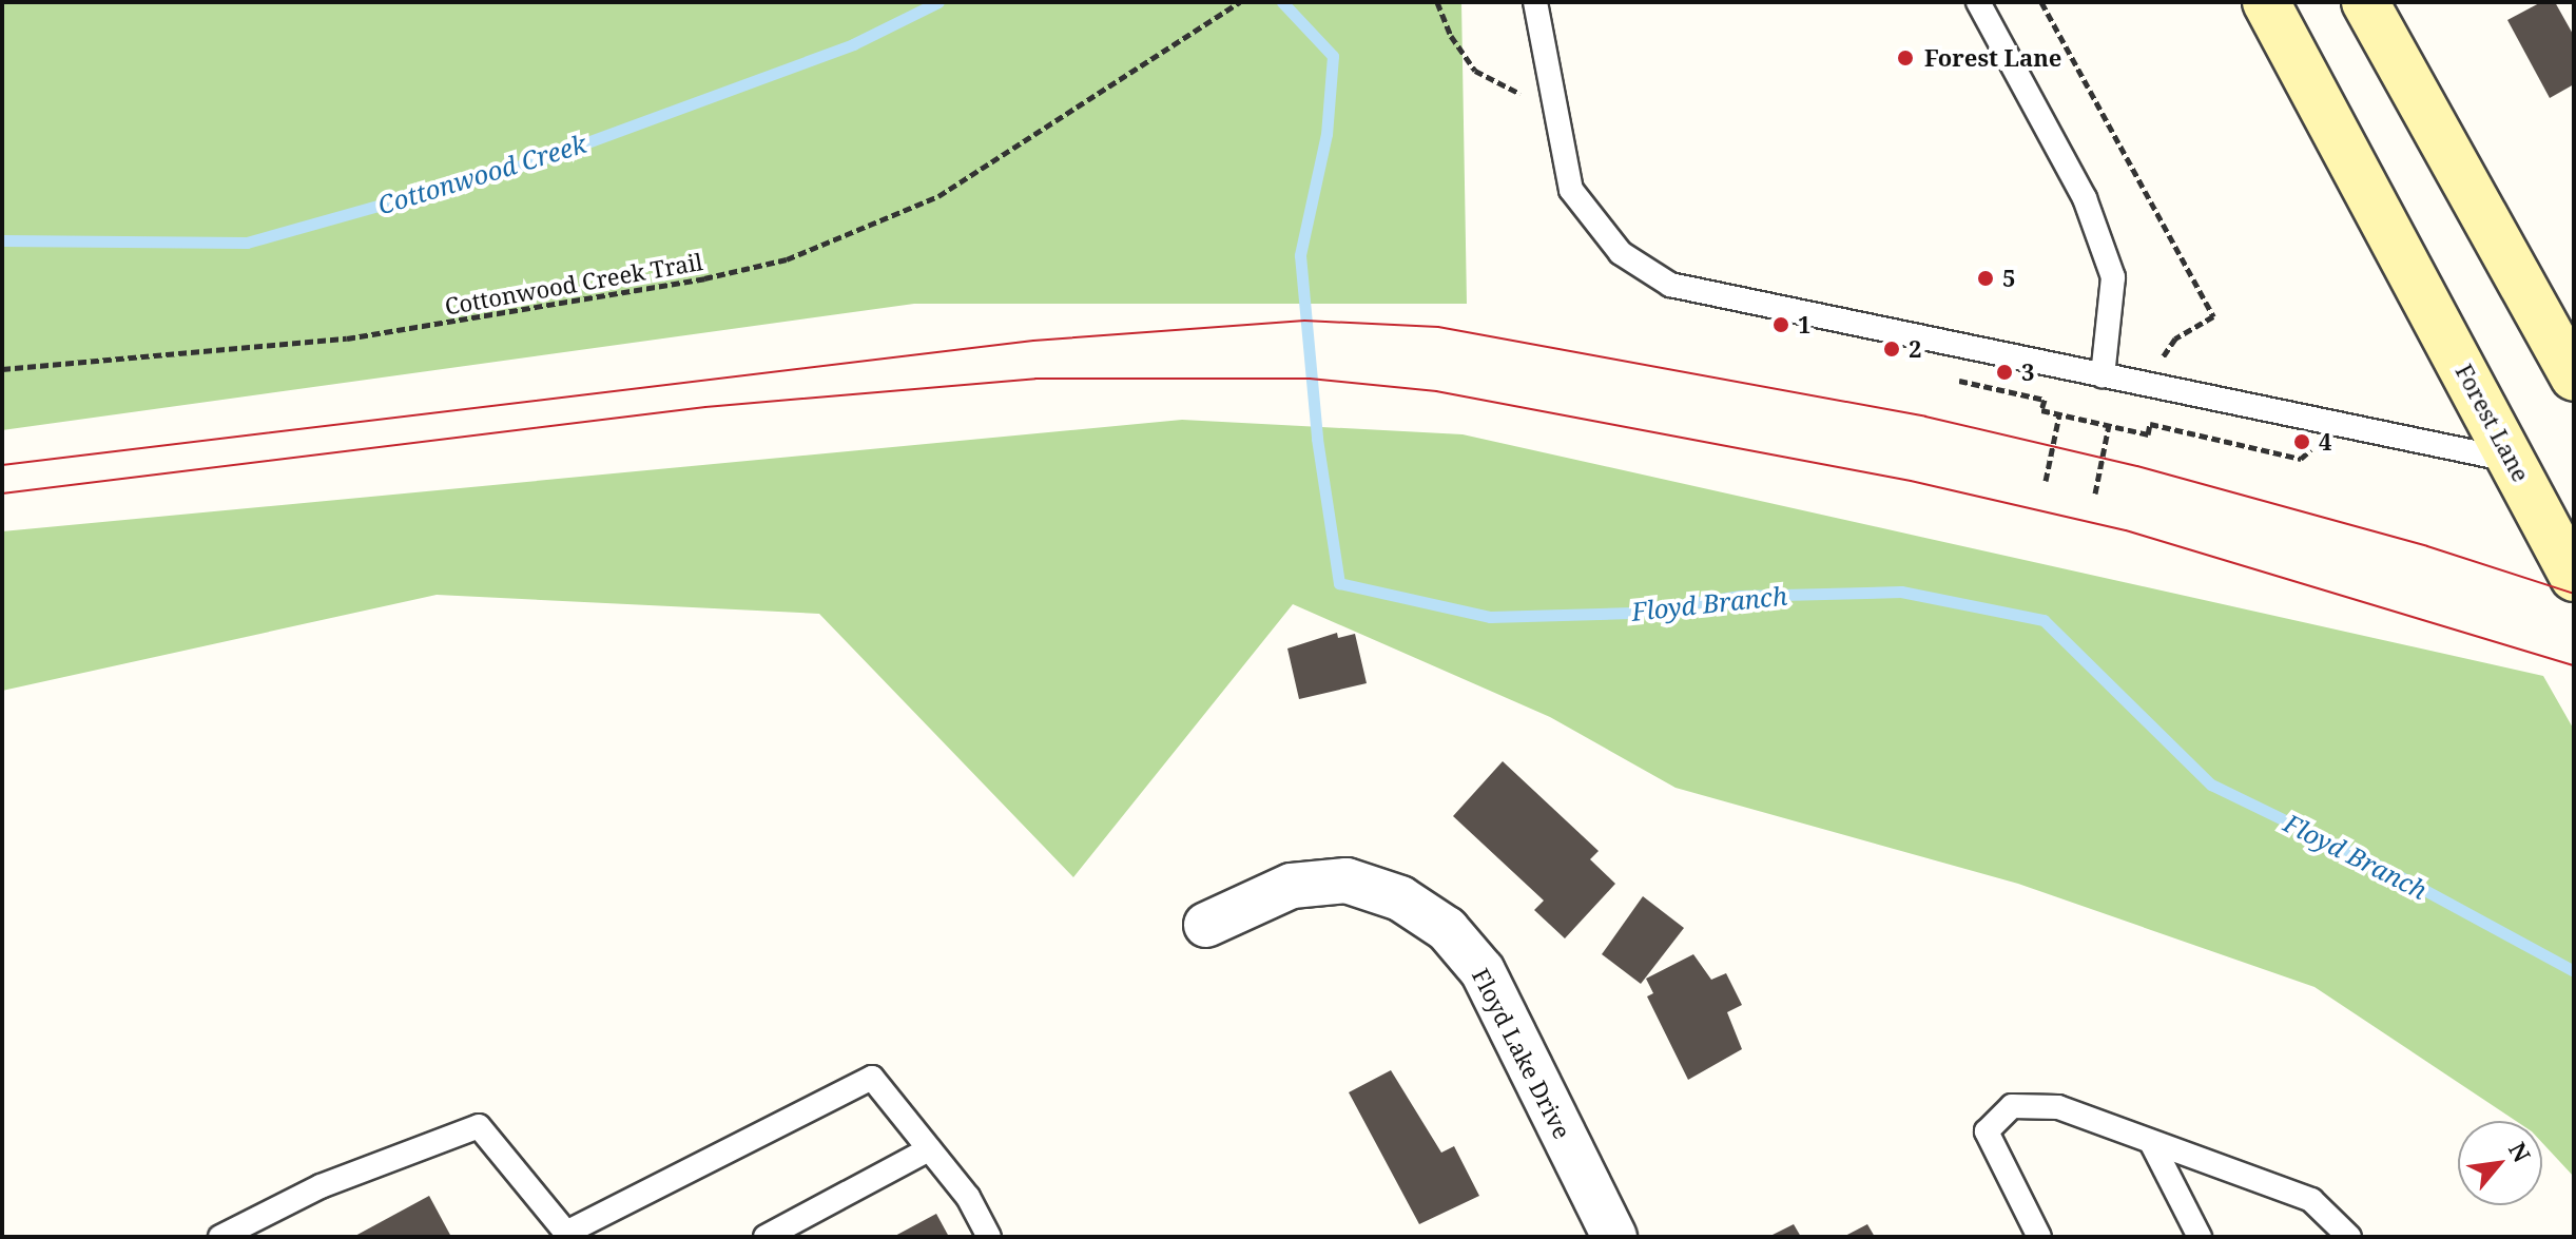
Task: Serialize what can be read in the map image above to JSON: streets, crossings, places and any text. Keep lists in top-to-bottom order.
{
  "streets": {
    "main road": ["Forest Lane"],
    "street": ["Floyd Lake Drive"],
    "path": ["Cottonwood Creek Trail"]
  },
  "water": ["Cottonwood Creek", "Floyd Branch"],
  "places": [
    "Forest Lane",
    "5",
    "1",
    "2",
    "3",
    "4"
  ],
  "north": "top right"
}
